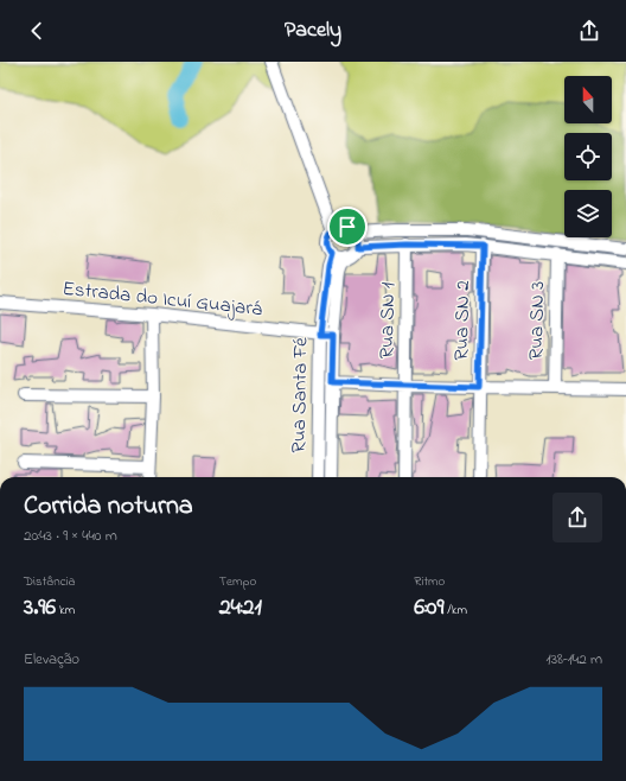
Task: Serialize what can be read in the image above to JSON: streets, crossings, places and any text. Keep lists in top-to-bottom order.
{
  "streets": {
    "street": [
      "Estrada do Icuí Guajará",
      "Rua SN 1",
      "Rua SN 2",
      "Rua SN 3",
      "Rua Santa Fé"
    ]
  },
  "crossings": [
    ["Estrada do Icuí Guajará", "Rua Santa Fé"]
  ],
  "north": "top",
  "page": {
    "header": "Pacely",
    "heading": ["Corrida noturna", "20:43 · 9 × 440 m"],
    "stats": [
      ["Distância", "3.96 km"],
      ["Tempo", "24:21"],
      ["Ritmo", "6:09 /km"]
    ],
    "chart": ["Elevação", "138–142 m"]
  }
}
